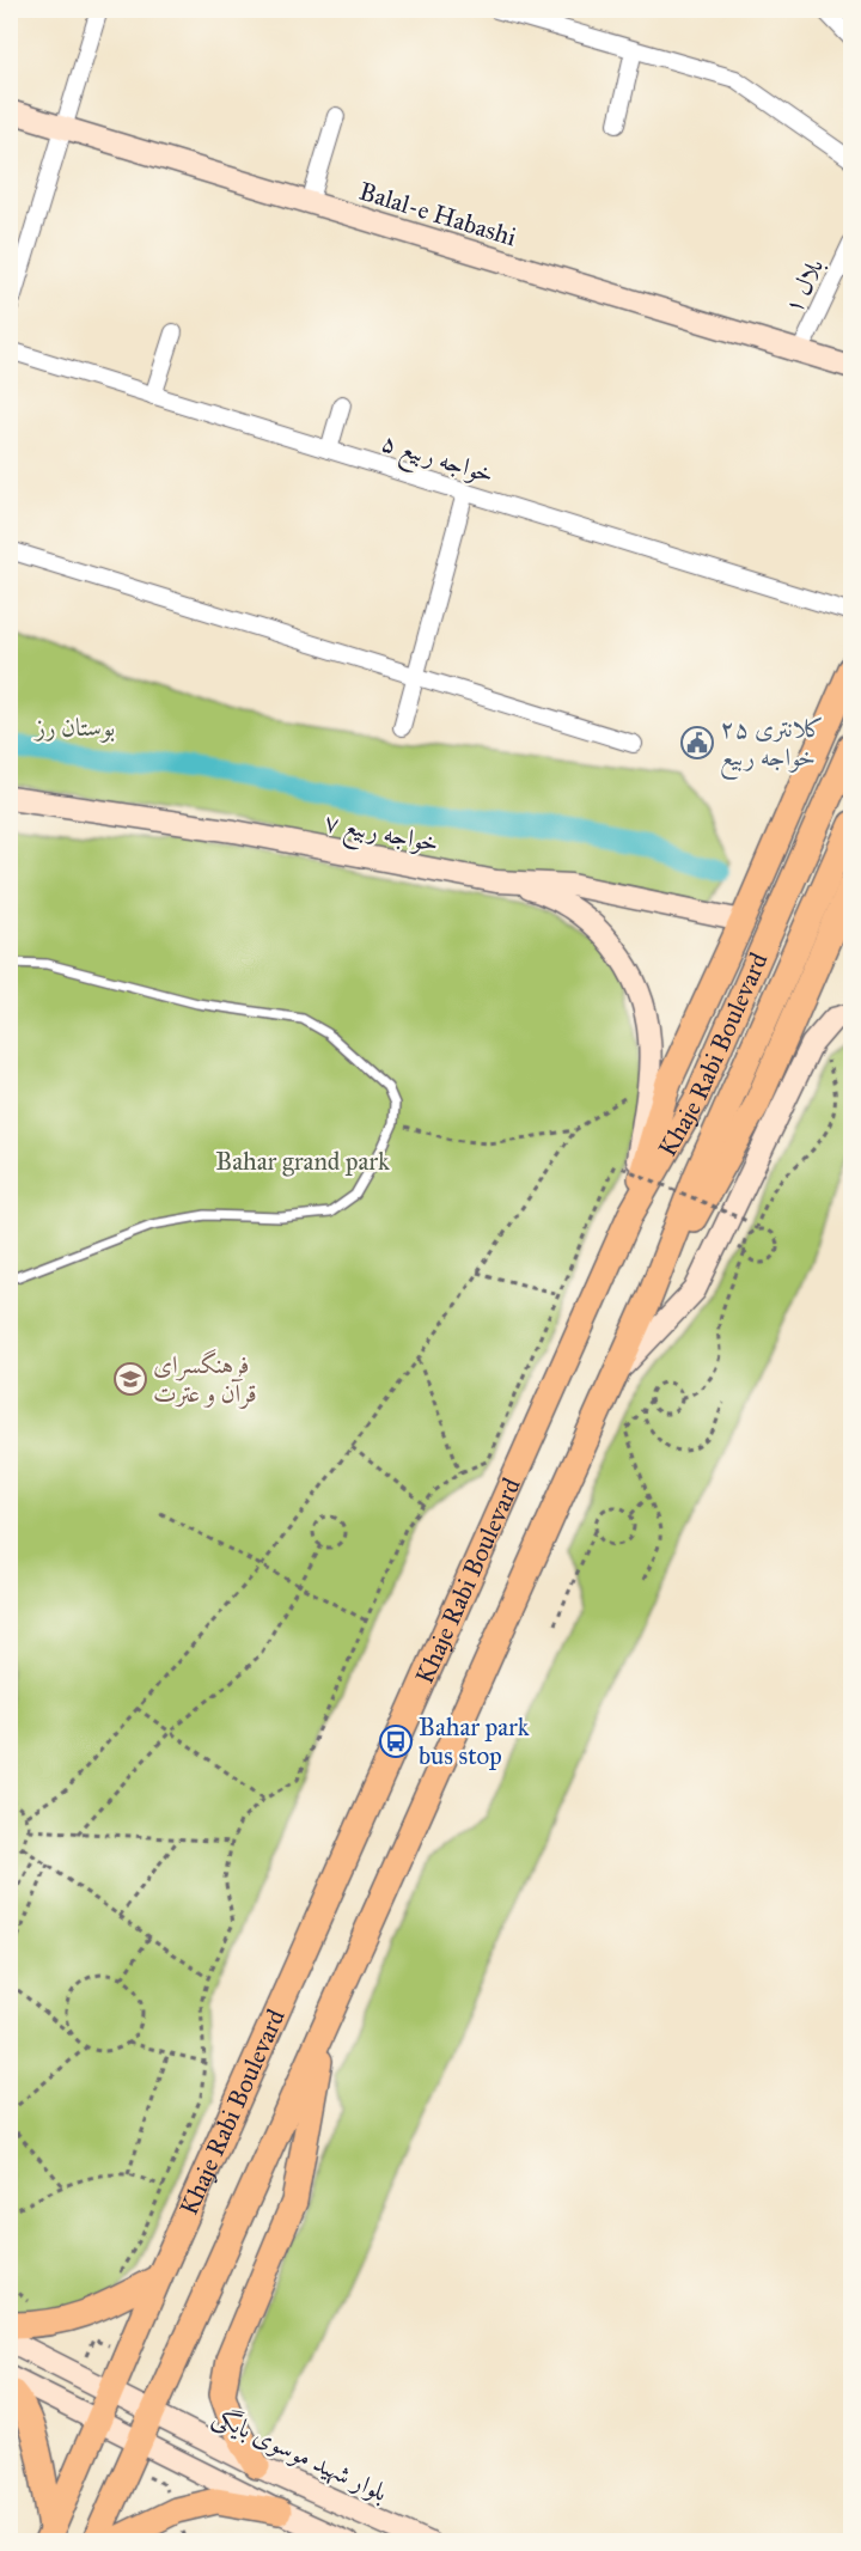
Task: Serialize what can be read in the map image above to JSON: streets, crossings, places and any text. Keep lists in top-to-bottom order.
{
  "streets": {
    "main road": ["Khaje Rabi Boulevard"],
    "street": [
      "Balal-e Habashi",
      "بلال ۱",
      "خواجه ربیع ۵",
      "خواجه ربیع ۷",
      "بلوار شهید موسوی بایگی"
    ]
  },
  "crossings": [
    ["Balal-e Habashi", "بلال ۱"],
    ["Khaje Rabi Boulevard", "بلوار شهید موسوی بایگی"]
  ],
  "parks": ["بوستان رز", "Bahar grand park"],
  "places": {
    "public building": ["کلانتری ٢۵ خواجه ربیع"],
    "school or university": ["فرهنگسرای قرآن و عترت"],
    "bus stop": ["Bahar park bus stop"]
  }
}
